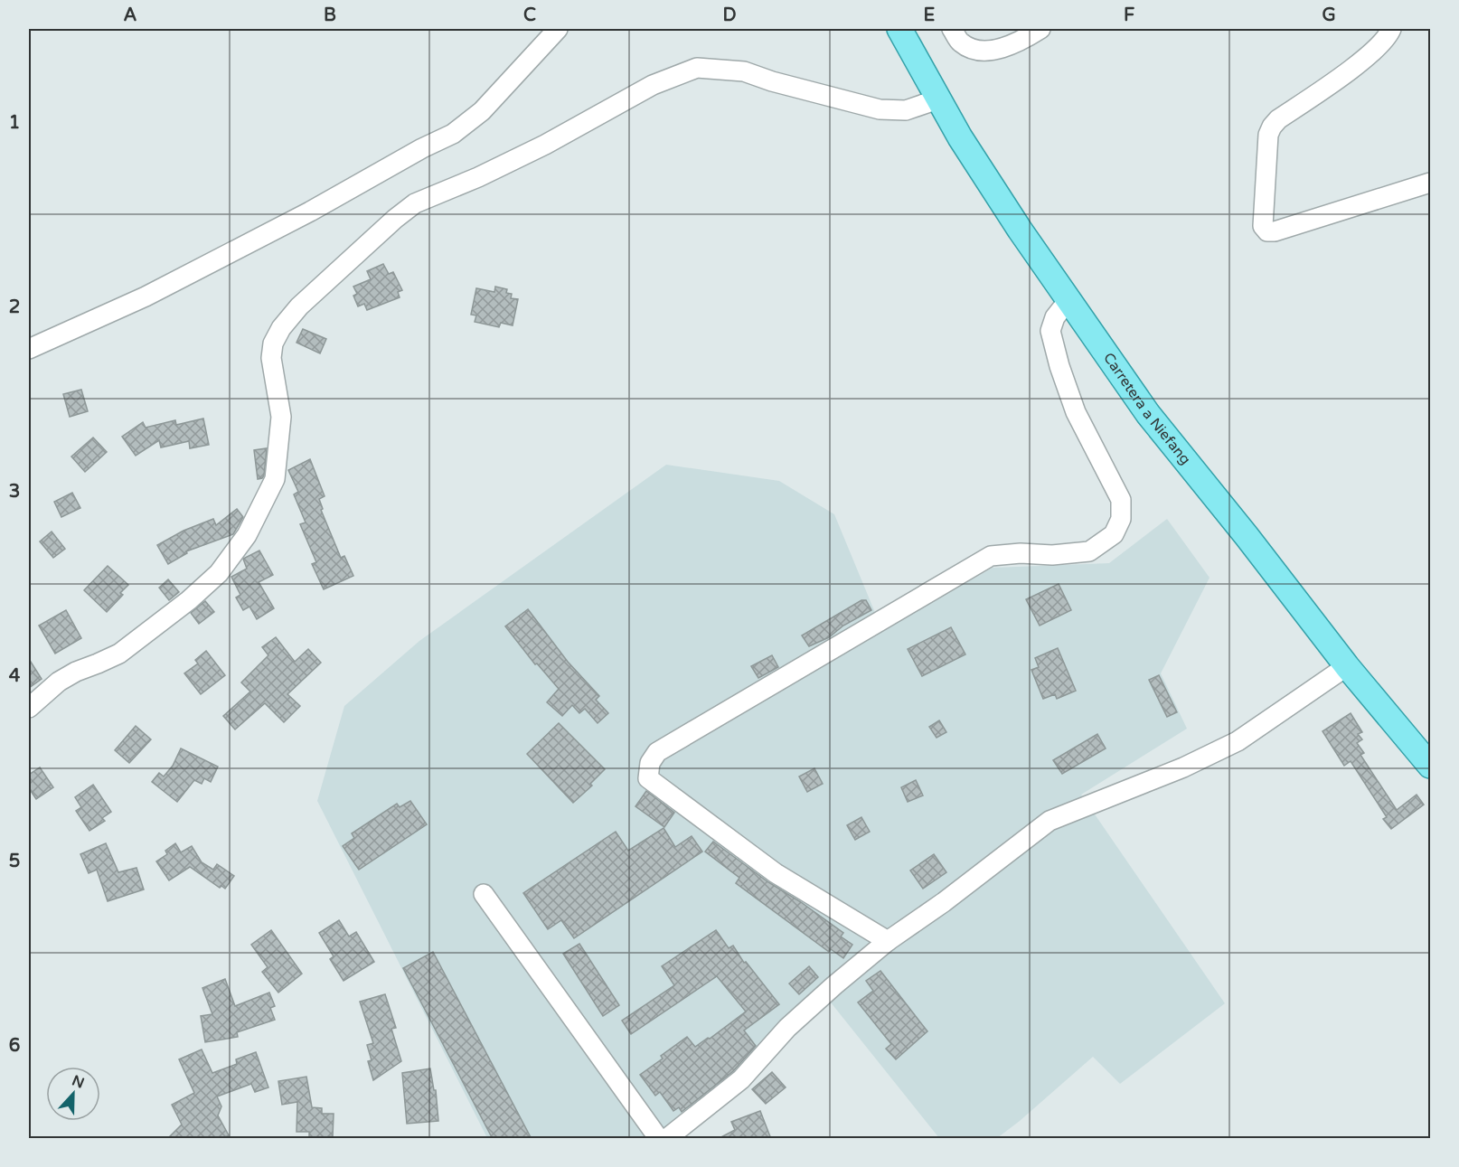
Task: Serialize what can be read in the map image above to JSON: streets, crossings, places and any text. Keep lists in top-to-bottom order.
{
  "streets": {
    "main road": ["Carretera a Niefang"]
  },
  "north": "top",
  "grid": {
    "columns": [
      "A",
      "B",
      "C",
      "D",
      "E",
      "F",
      "G"
    ],
    "rows": [
      "1",
      "2",
      "3",
      "4",
      "5",
      "6"
    ]
  }
}
